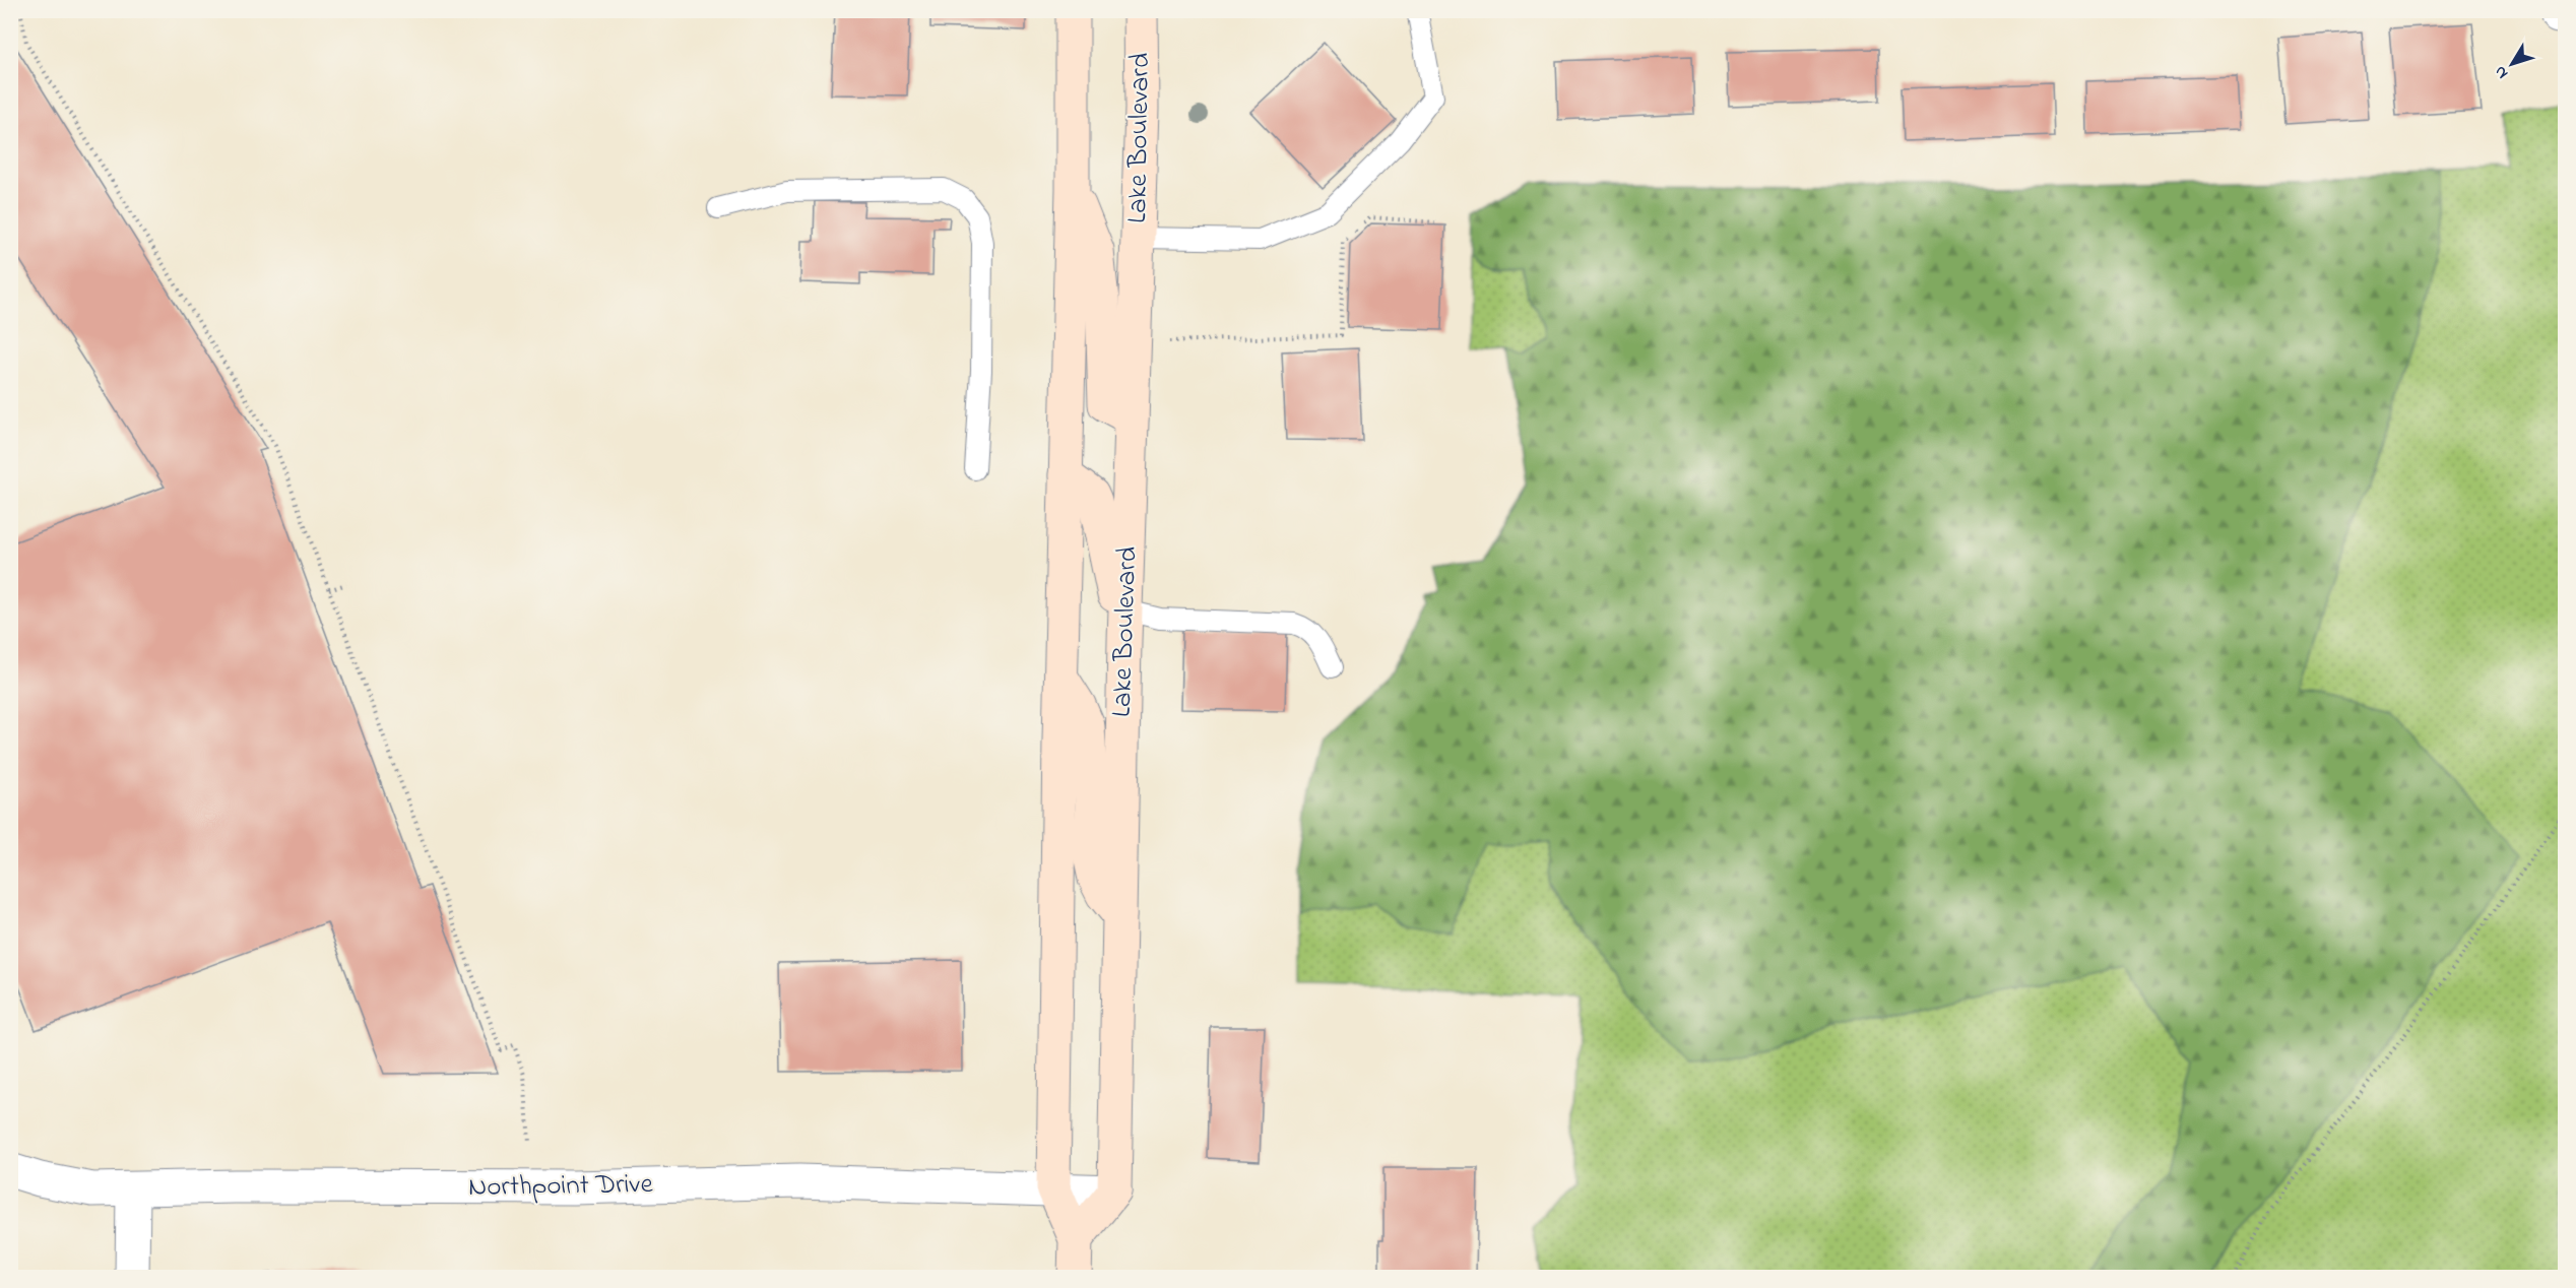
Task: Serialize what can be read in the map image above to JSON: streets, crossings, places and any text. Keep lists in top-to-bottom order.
{
  "streets": {
    "main road": ["Lake Boulevard"],
    "street": ["Northpoint Drive"]
  },
  "crossings": [
    ["Lake Boulevard", "Northpoint Drive"]
  ],
  "north": "bottom left"
}
